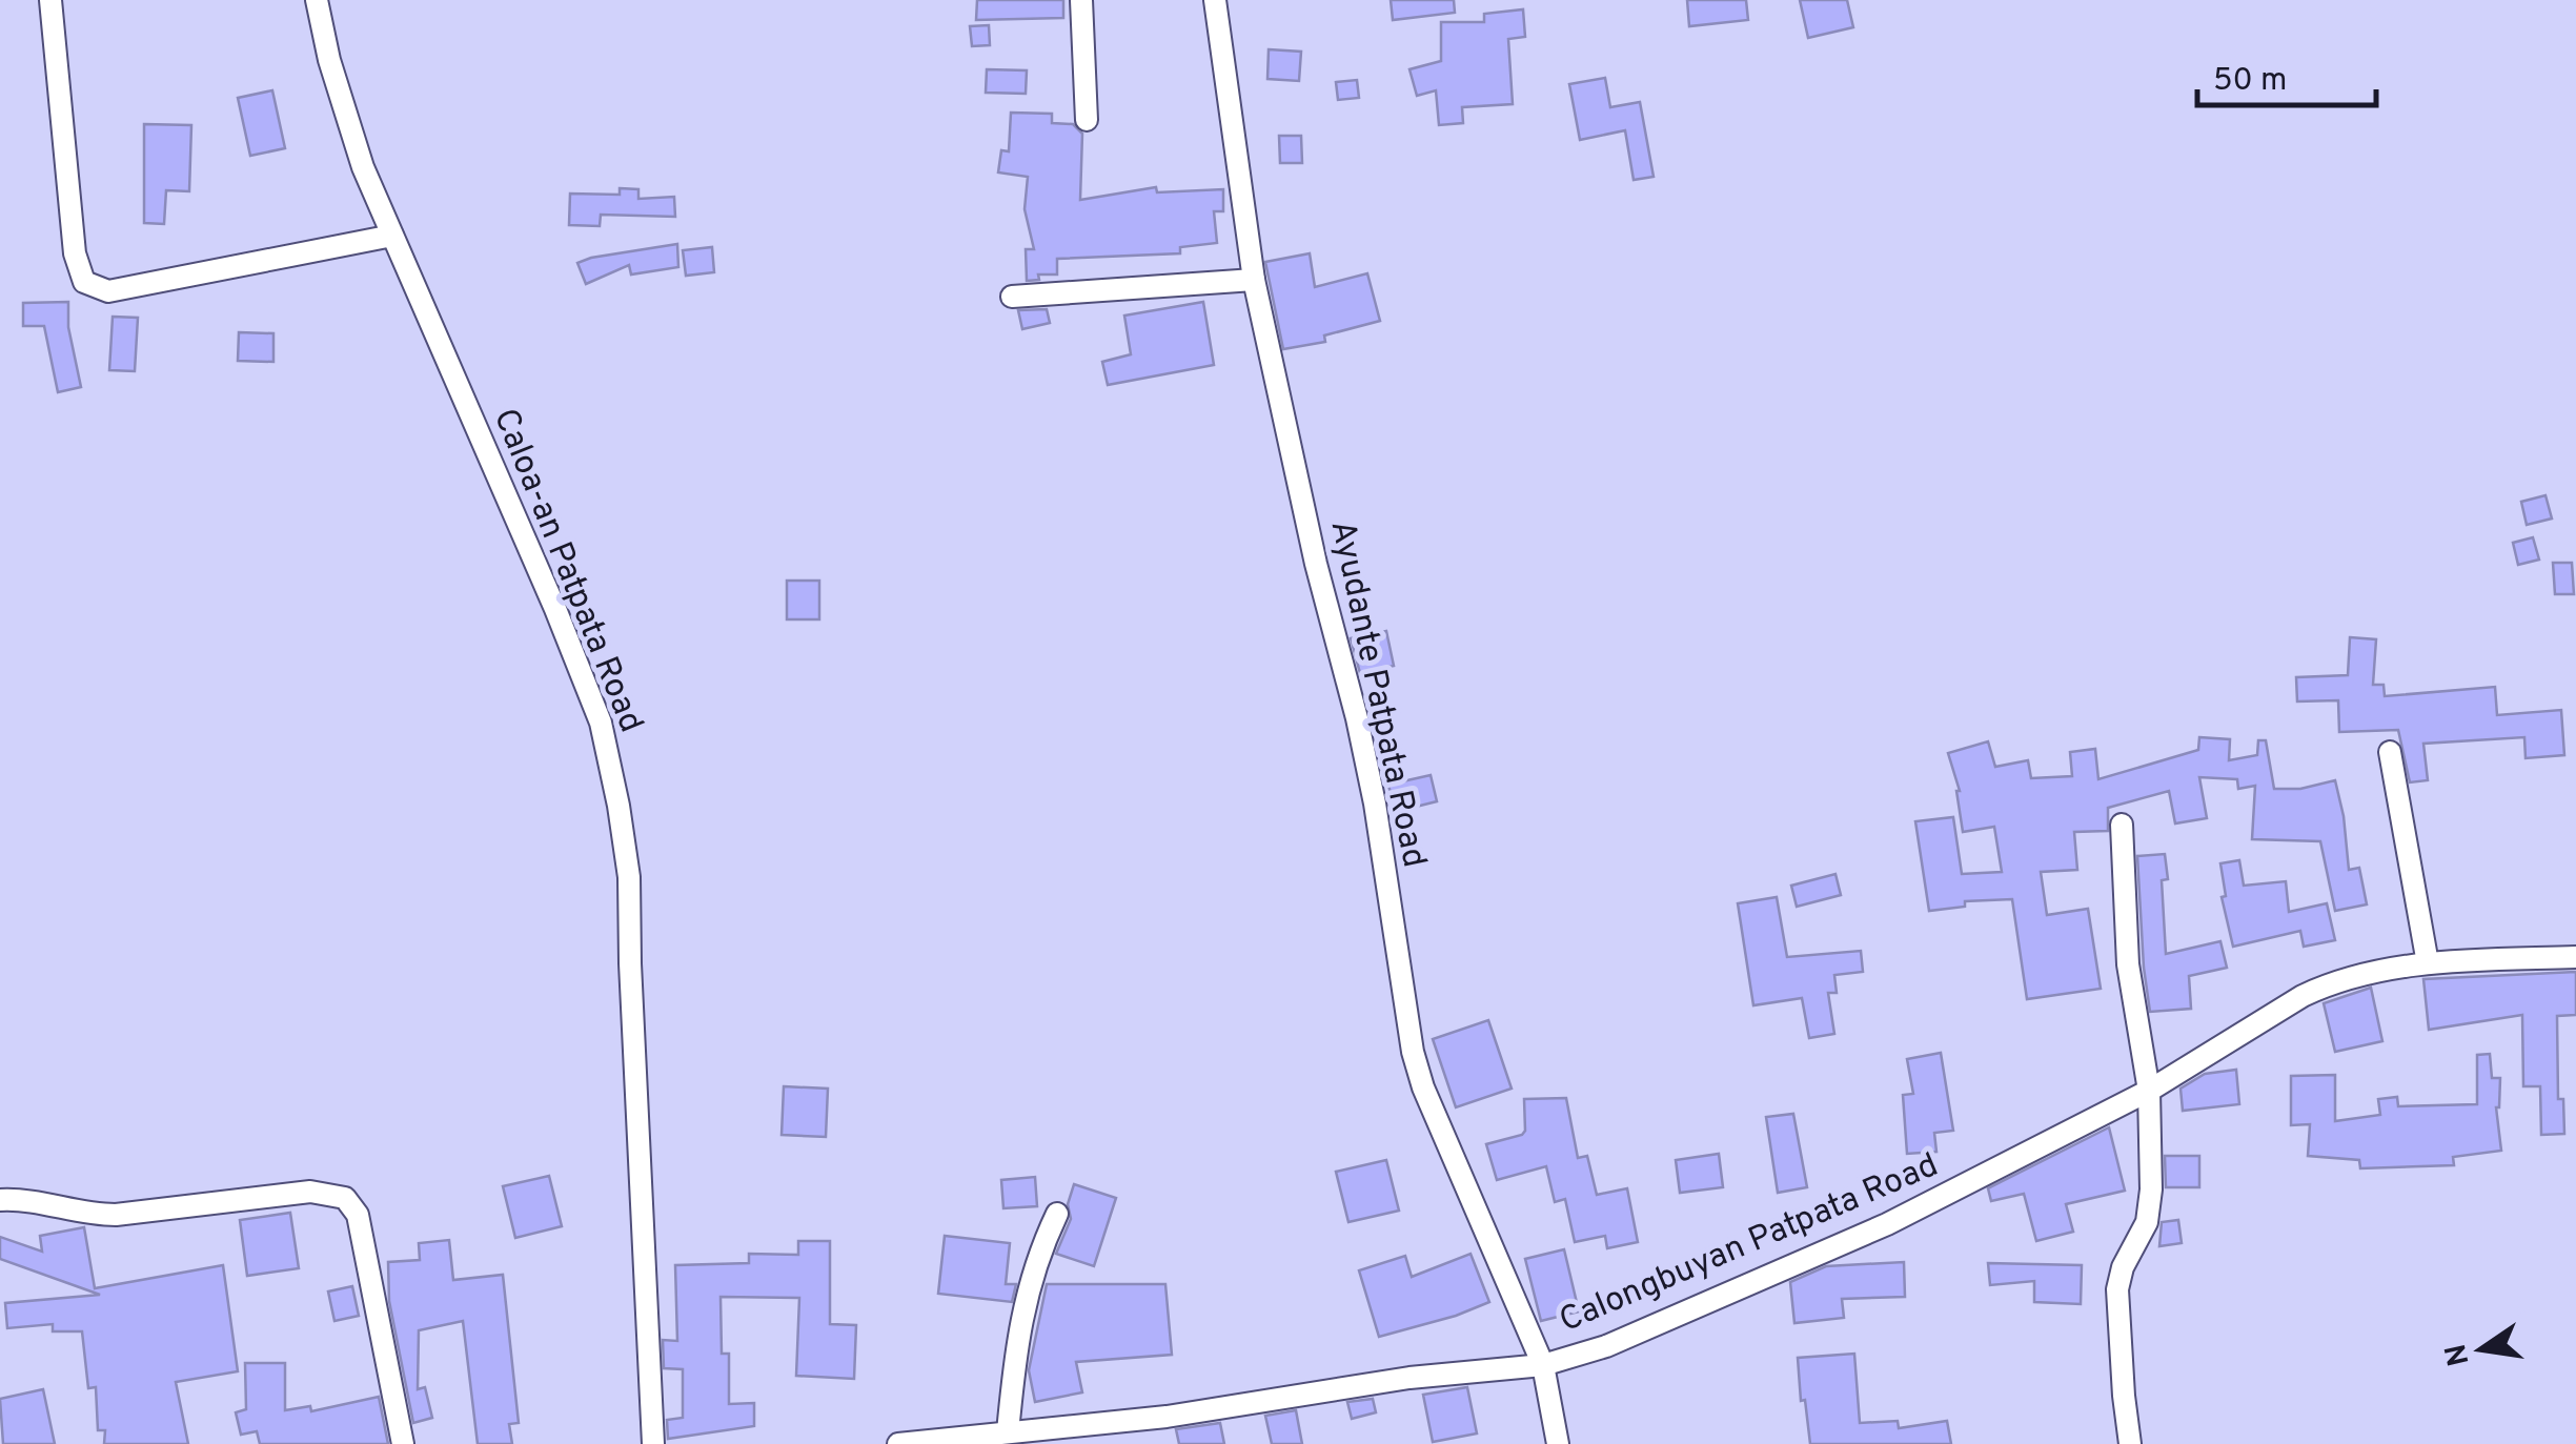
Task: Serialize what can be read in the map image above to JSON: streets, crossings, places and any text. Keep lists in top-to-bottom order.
{
  "streets": {
    "street": ["Caloa-an Patpata Road", "Ayudante Patpata Road", "Calongbuyan Patpata Road"]
  },
  "crossings": [
    ["Ayudante Patpata Road", "Calongbuyan Patpata Road"]
  ],
  "scale_bar": "50 m",
  "north": "left"
}
